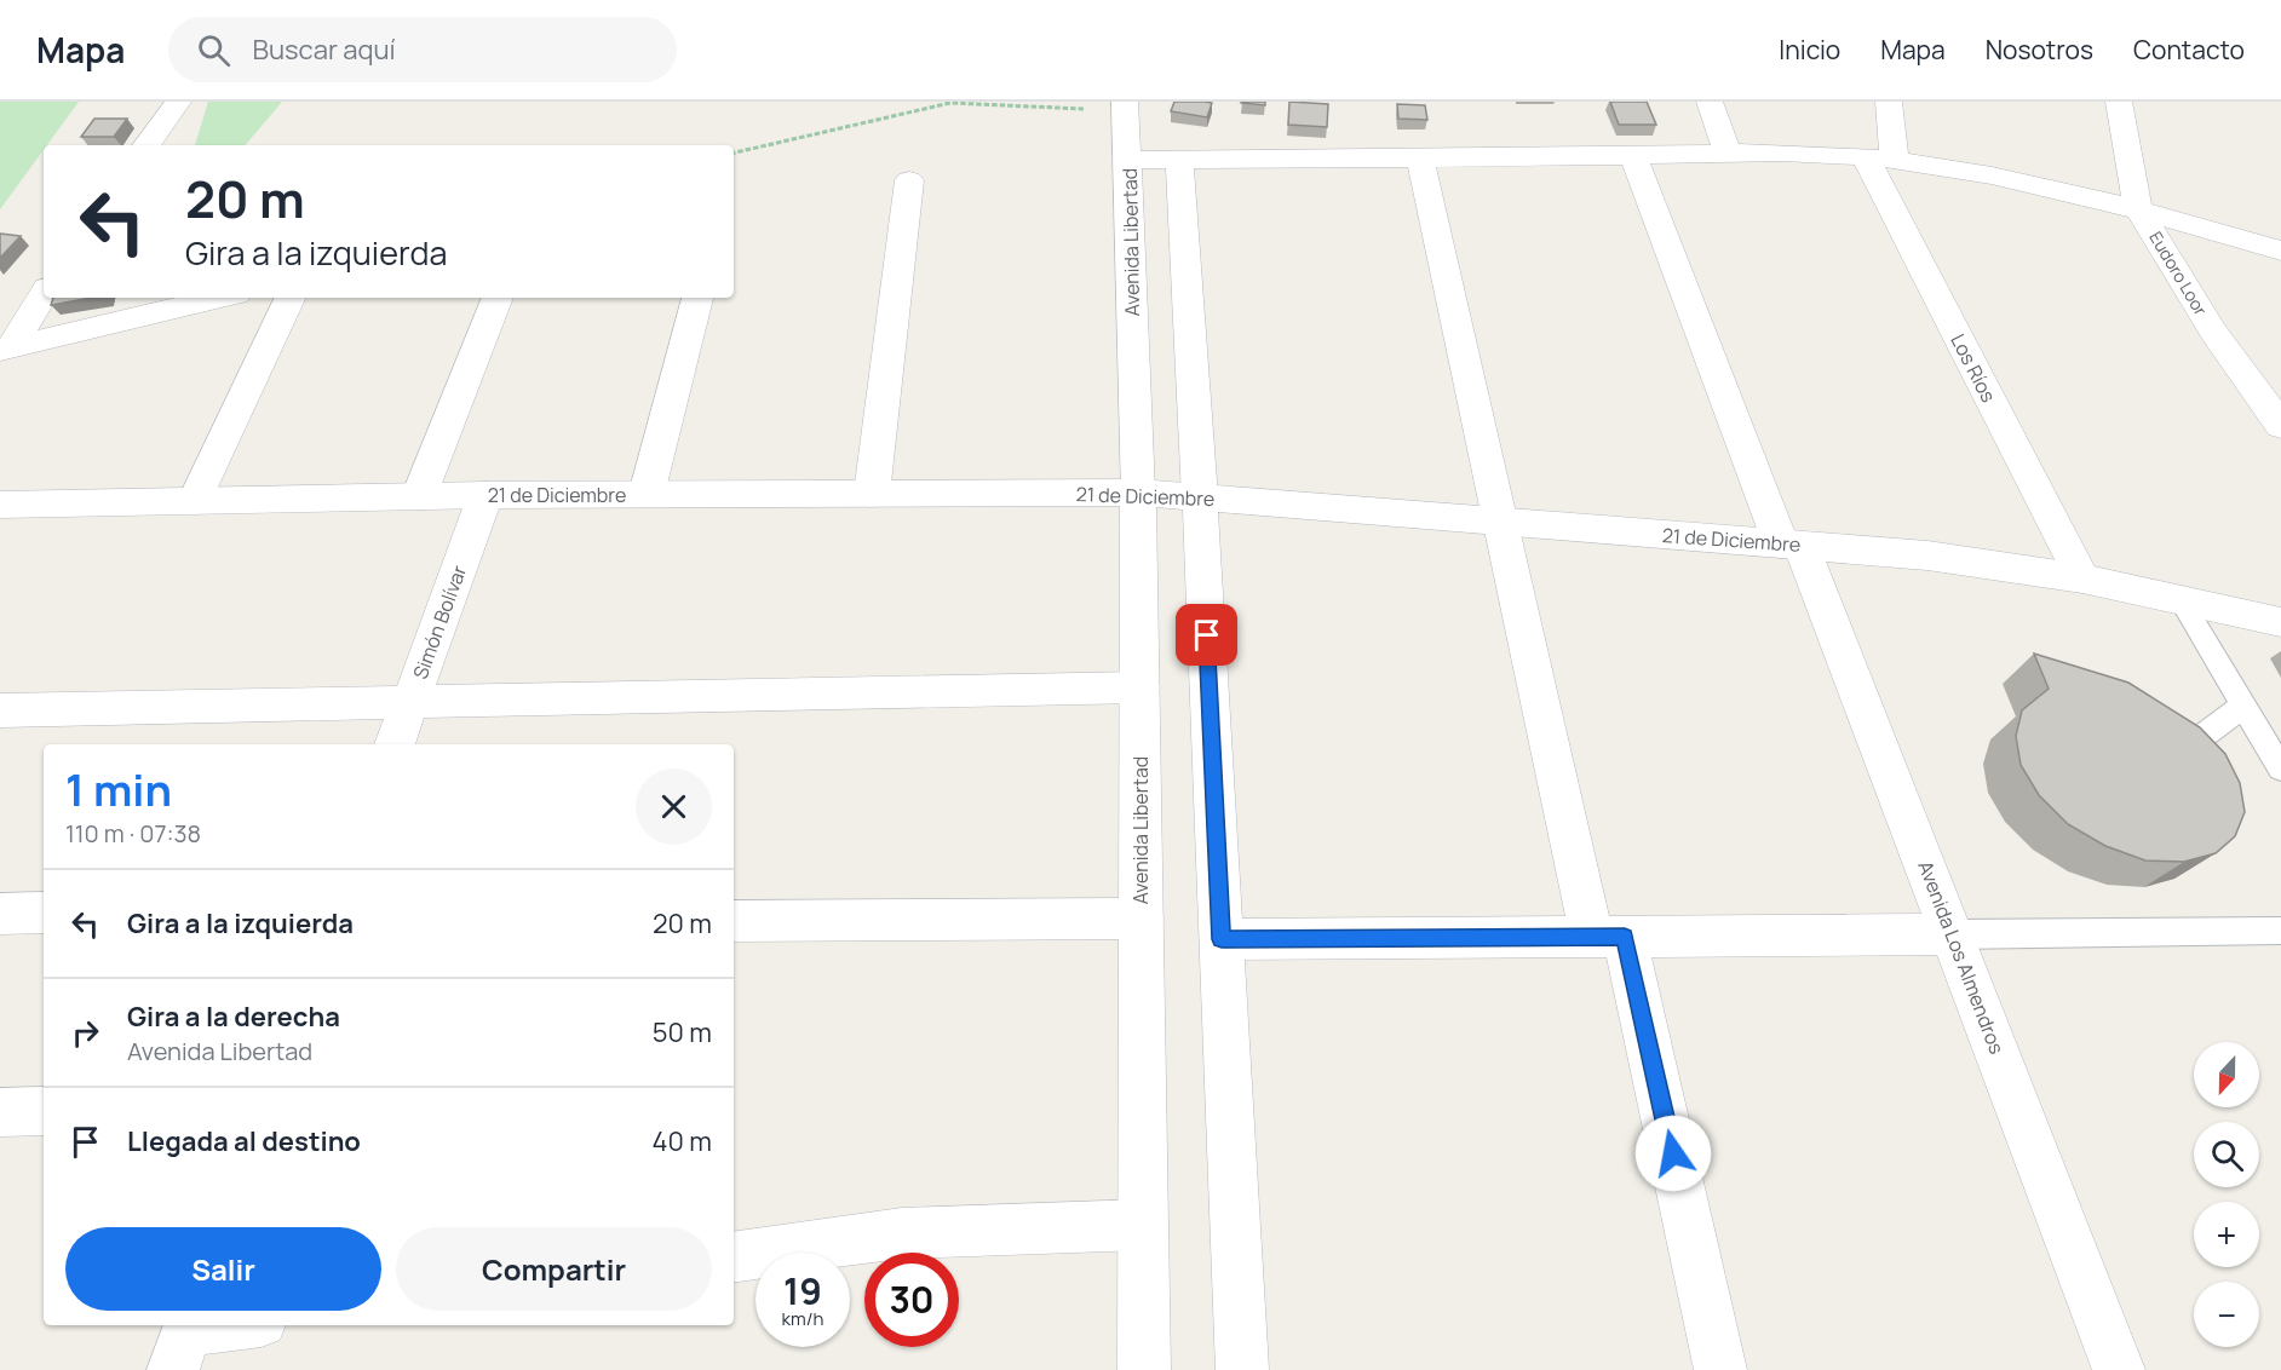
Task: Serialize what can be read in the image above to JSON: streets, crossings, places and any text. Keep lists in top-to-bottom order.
{
  "streets": {
    "street": [
      "Avenida Libertad",
      "Eudoro Loor",
      "Los Ríos",
      "21 de Diciembre",
      "Simón Bolívar",
      "Avenida Los Almendros"
    ]
  },
  "crossings": [
    ["Avenida Libertad", "Eudoro Loor"],
    ["Avenida Libertad", "Los Ríos"],
    ["Avenida Libertad", "21 de Diciembre"],
    ["Avenida Libertad", "Avenida Los Almendros"],
    ["Los Ríos", "21 de Diciembre"],
    ["21 de Diciembre", "Simón Bolívar"],
    ["21 de Diciembre", "Avenida Los Almendros"]
  ],
  "north": "bottom",
  "page": {
    "header": "Mapa",
    "search": "Buscar aquí",
    "nav": [
      "Inicio",
      "Mapa",
      "Nosotros",
      "Contacto"
    ],
    "turn": ["20 m", "Gira a la izquierda"],
    "heading": ["1 min", "110 m · 07:38"],
    "list": [
      {
        "name": "Gira a la izquierda",
        "value": "20 m"
      },
      {
        "name": "Gira a la derecha",
        "note": "Avenida Libertad",
        "value": "50 m"
      },
      {
        "name": "Llegada al destino",
        "value": "40 m"
      }
    ],
    "map_buttons": ["+", "−"],
    "buttons": ["Salir", "Compartir"],
    "speed": "19 km/h",
    "limit": "30"
  }
}
